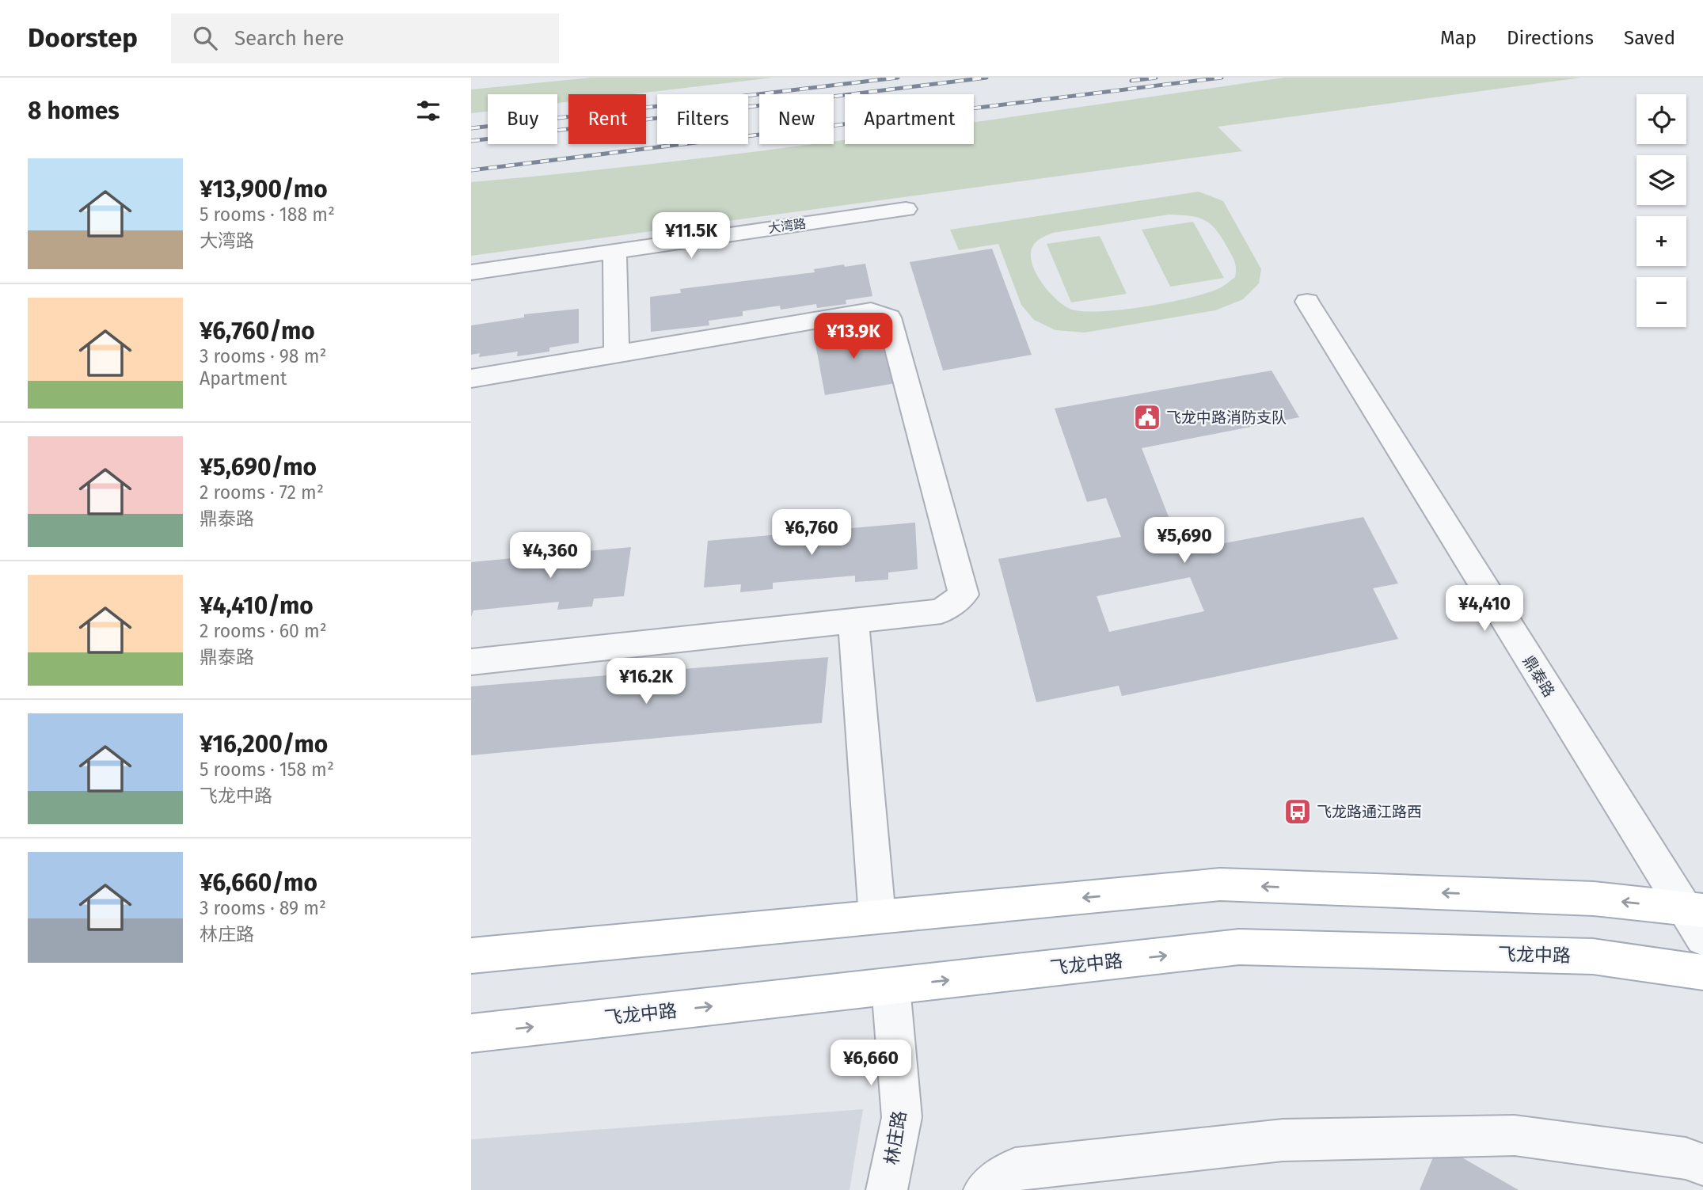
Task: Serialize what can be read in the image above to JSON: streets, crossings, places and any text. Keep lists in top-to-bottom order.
{
  "streets": {
    "main road": ["飞龙中路"],
    "street": ["大湾路", "鼎泰路", "林庄路"]
  },
  "crossings": [
    ["飞龙中路", "林庄路"]
  ],
  "places": {
    "public building": ["飞龙中路消防支队"],
    "bus stop": ["飞龙路通江路西"]
  },
  "page": {
    "header": "Doorstep",
    "search": "Search here",
    "nav": ["Map", "Directions", "Saved"],
    "heading": "8 homes",
    "map_buttons": ["+", "−"],
    "chip": [
      "Buy",
      "Rent",
      "Filters",
      "New",
      "Apartment"
    ],
    "list": [
      {
        "name": "¥13,900/mo",
        "note": "5 rooms · 188 m² · 大湾路"
      },
      {
        "name": "¥6,760/mo",
        "note": "3 rooms · 98 m² · Apartment"
      },
      {
        "name": "¥5,690/mo",
        "note": "2 rooms · 72 m² · 鼎泰路"
      },
      {
        "name": "¥4,410/mo",
        "note": "2 rooms · 60 m² · 鼎泰路"
      },
      {
        "name": "¥16,200/mo",
        "note": "5 rooms · 158 m² · 飞龙中路"
      },
      {
        "name": "¥6,660/mo",
        "note": "3 rooms · 89 m² · 林庄路"
      }
    ],
    "price": [
      "¥11.5K",
      "¥13.9K",
      "¥6,760",
      "¥5,690",
      "¥4,360",
      "¥4,410",
      "¥16.2K",
      "¥6,660"
    ]
  }
}
